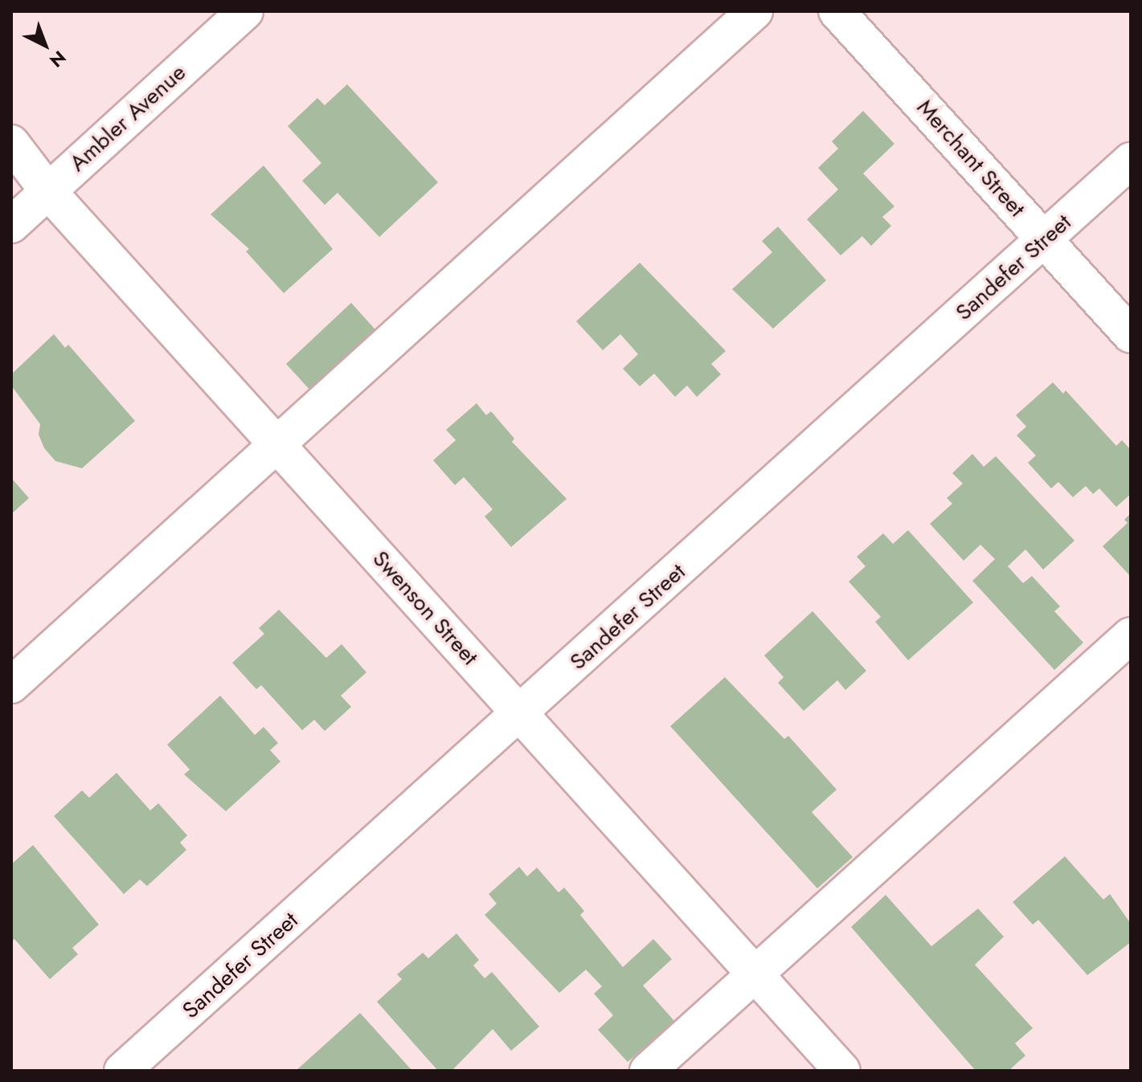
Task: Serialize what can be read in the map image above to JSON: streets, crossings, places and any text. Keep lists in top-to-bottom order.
{
  "streets": {
    "street": [
      "Ambler Avenue",
      "Merchant Street",
      "Sandefer Street",
      "Swenson Street"
    ]
  },
  "crossings": [
    ["Ambler Avenue", "Swenson Street"],
    ["Merchant Street", "Sandefer Street"],
    ["Sandefer Street", "Swenson Street"]
  ],
  "north": "bottom right"
}
